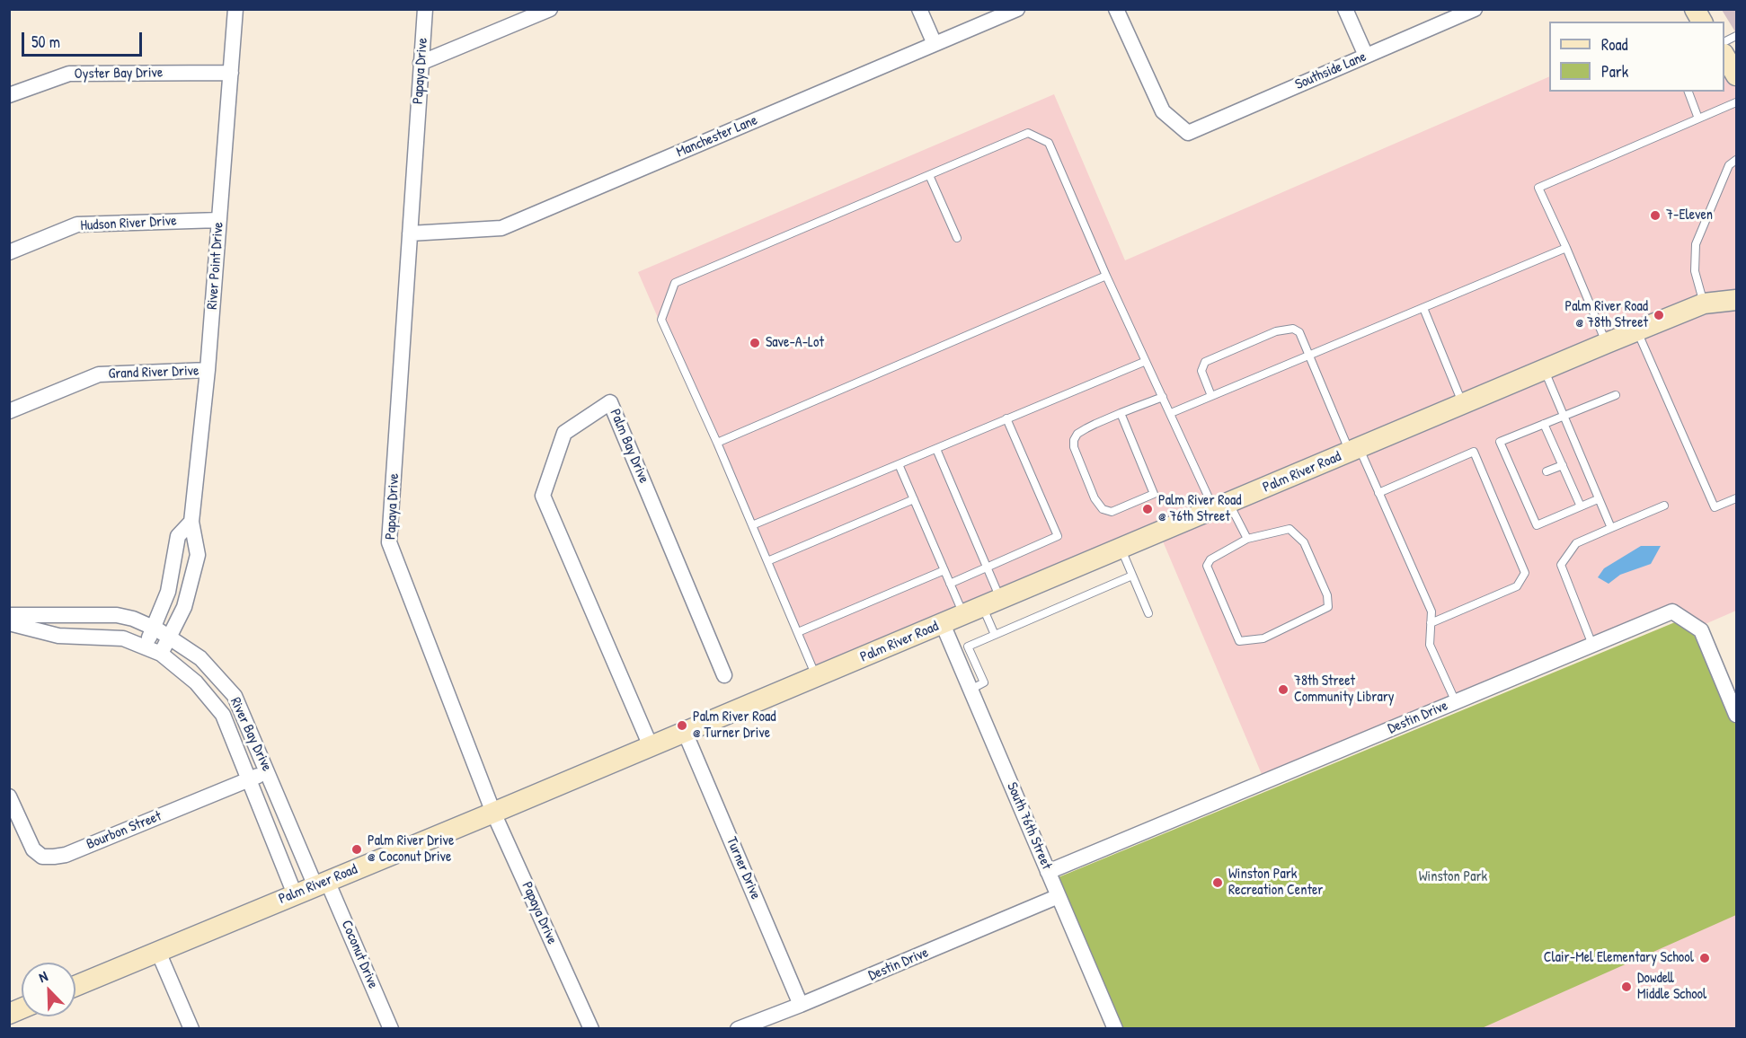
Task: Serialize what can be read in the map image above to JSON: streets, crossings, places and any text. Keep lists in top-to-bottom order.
{
  "streets": {
    "street": [
      "Papaya Drive",
      "Southside Lane",
      "Oyster Bay Drive",
      "Manchester Lane",
      "Hudson River Drive",
      "River Point Drive",
      "Grand River Drive",
      "Palm Bay Drive",
      "Palm River Road",
      "Destin Drive",
      "River Bay Drive",
      "South 76th Street",
      "Bourbon Street",
      "Turner Drive",
      "Coconut Drive"
    ]
  },
  "crossings": [
    ["Papaya Drive", "Manchester Lane"],
    ["Papaya Drive", "Palm River Road"],
    ["Oyster Bay Drive", "River Point Drive"],
    ["Hudson River Drive", "River Point Drive"],
    ["River Point Drive", "Grand River Drive"],
    ["River Point Drive", "River Bay Drive"],
    ["Palm Bay Drive", "Palm River Road"],
    ["Palm River Road", "River Bay Drive"],
    ["Palm River Road", "South 76th Street"],
    ["Palm River Road", "Turner Drive"],
    ["Palm River Road", "Coconut Drive"],
    ["Destin Drive", "South 76th Street"],
    ["Destin Drive", "Turner Drive"],
    ["River Bay Drive", "Bourbon Street"],
    ["River Bay Drive", "Coconut Drive"]
  ],
  "parks": ["Winston Park"],
  "places": [
    "7-Eleven",
    "Palm River Road @ 78th Street",
    "Save-A-Lot",
    "Palm River Road @ 76th Street",
    "78th Street Community Library",
    "Palm River Road @ Turner Drive",
    "Palm River Drive @ Coconut Drive",
    "Winston Park Recreation Center",
    "Clair-Mel Elementary School",
    "Dowdell Middle School"
  ],
  "legend": ["Road", "Park"],
  "scale_bar": "50 m",
  "north": "top left"
}
